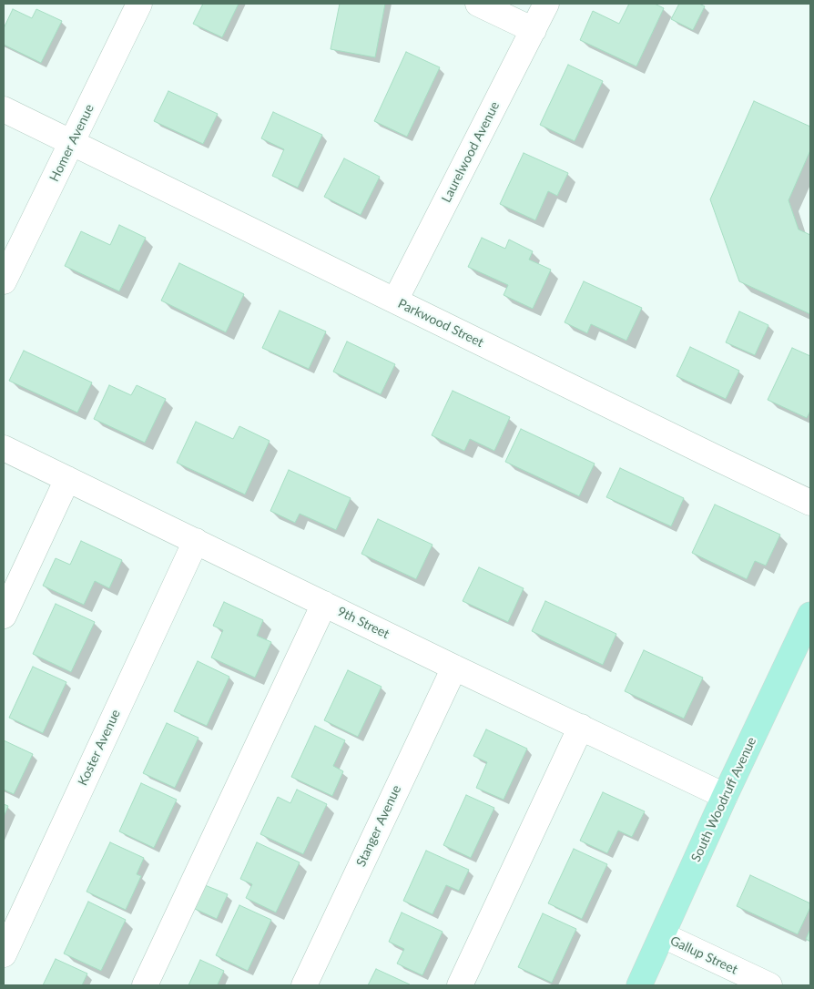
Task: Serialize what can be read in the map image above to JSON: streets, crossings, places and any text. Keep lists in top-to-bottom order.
{
  "streets": {
    "main road": ["South Woodruff Avenue"],
    "street": [
      "Homer Avenue",
      "Laurelwood Avenue",
      "Parkwood Street",
      "9th Street",
      "Koster Avenue",
      "Stanger Avenue",
      "Gallup Street"
    ]
  },
  "crossings": [
    ["Homer Avenue", "Parkwood Street"],
    ["Laurelwood Avenue", "Parkwood Street"],
    ["9th Street", "Koster Avenue"],
    ["9th Street", "South Woodruff Avenue"],
    ["9th Street", "Stanger Avenue"],
    ["South Woodruff Avenue", "Gallup Street"]
  ]
}
